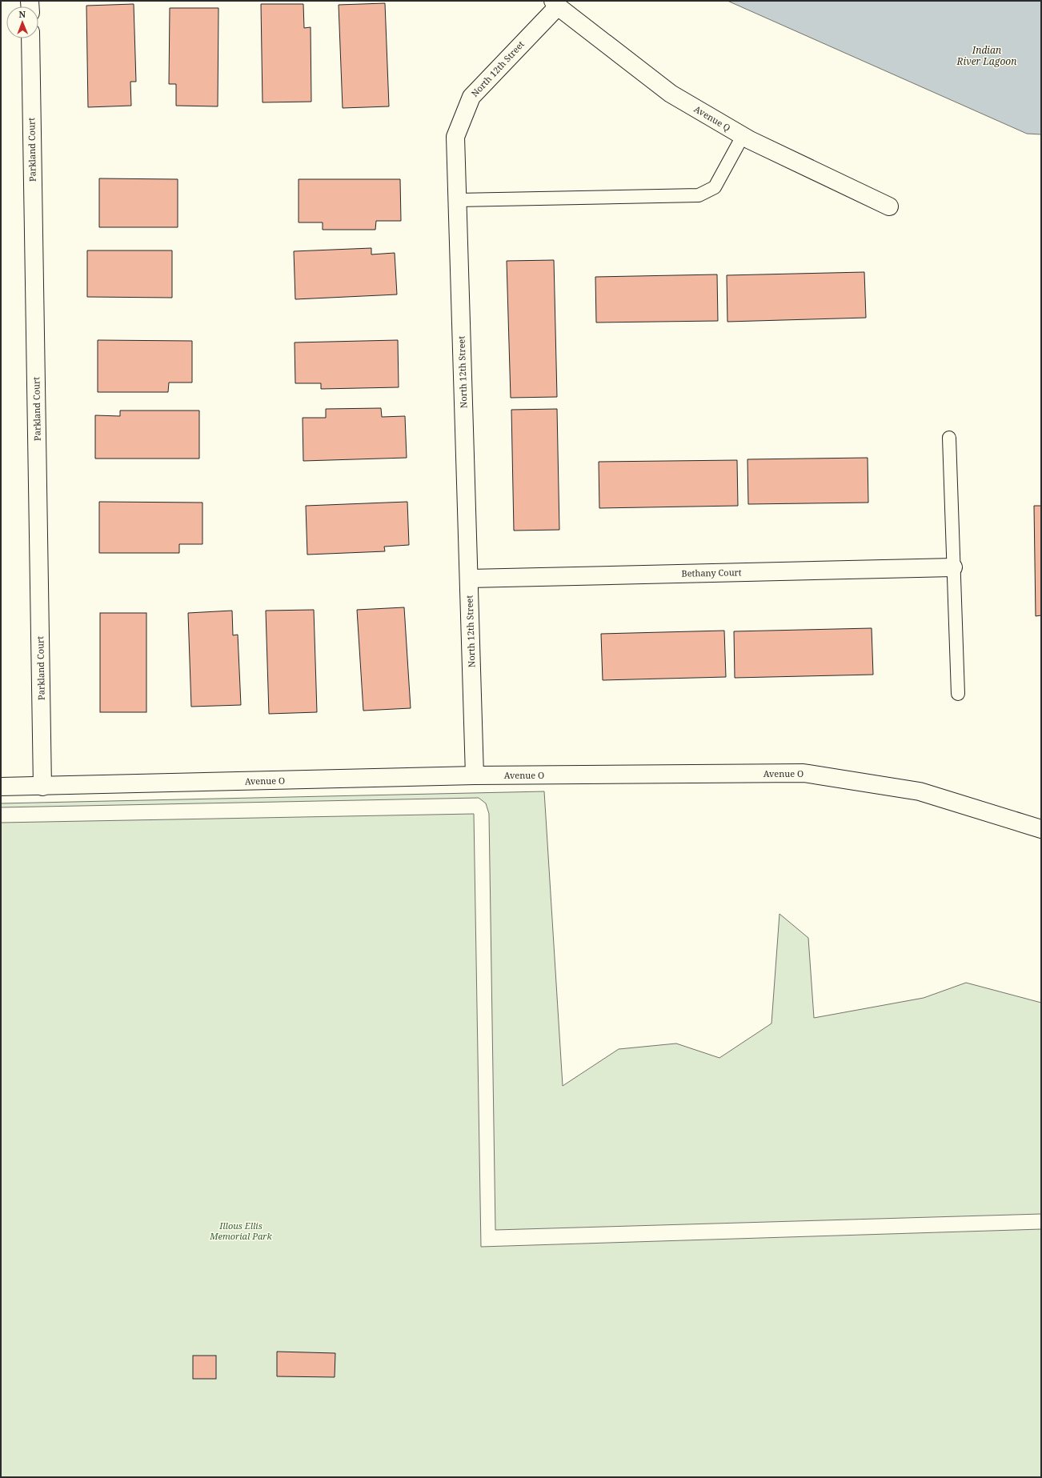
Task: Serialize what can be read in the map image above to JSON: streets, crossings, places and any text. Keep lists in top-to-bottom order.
{
  "streets": {
    "street": [
      "North 12th Street",
      "Avenue Q",
      "Parkland Court",
      "Bethany Court",
      "Avenue O"
    ]
  },
  "crossings": [
    ["North 12th Street", "Avenue Q"],
    ["North 12th Street", "Bethany Court"],
    ["North 12th Street", "Avenue O"],
    ["Parkland Court", "Avenue O"]
  ],
  "water": ["Indian River Lagoon"],
  "parks": ["Illous Ellis Memorial Park"],
  "north": "top"
}
